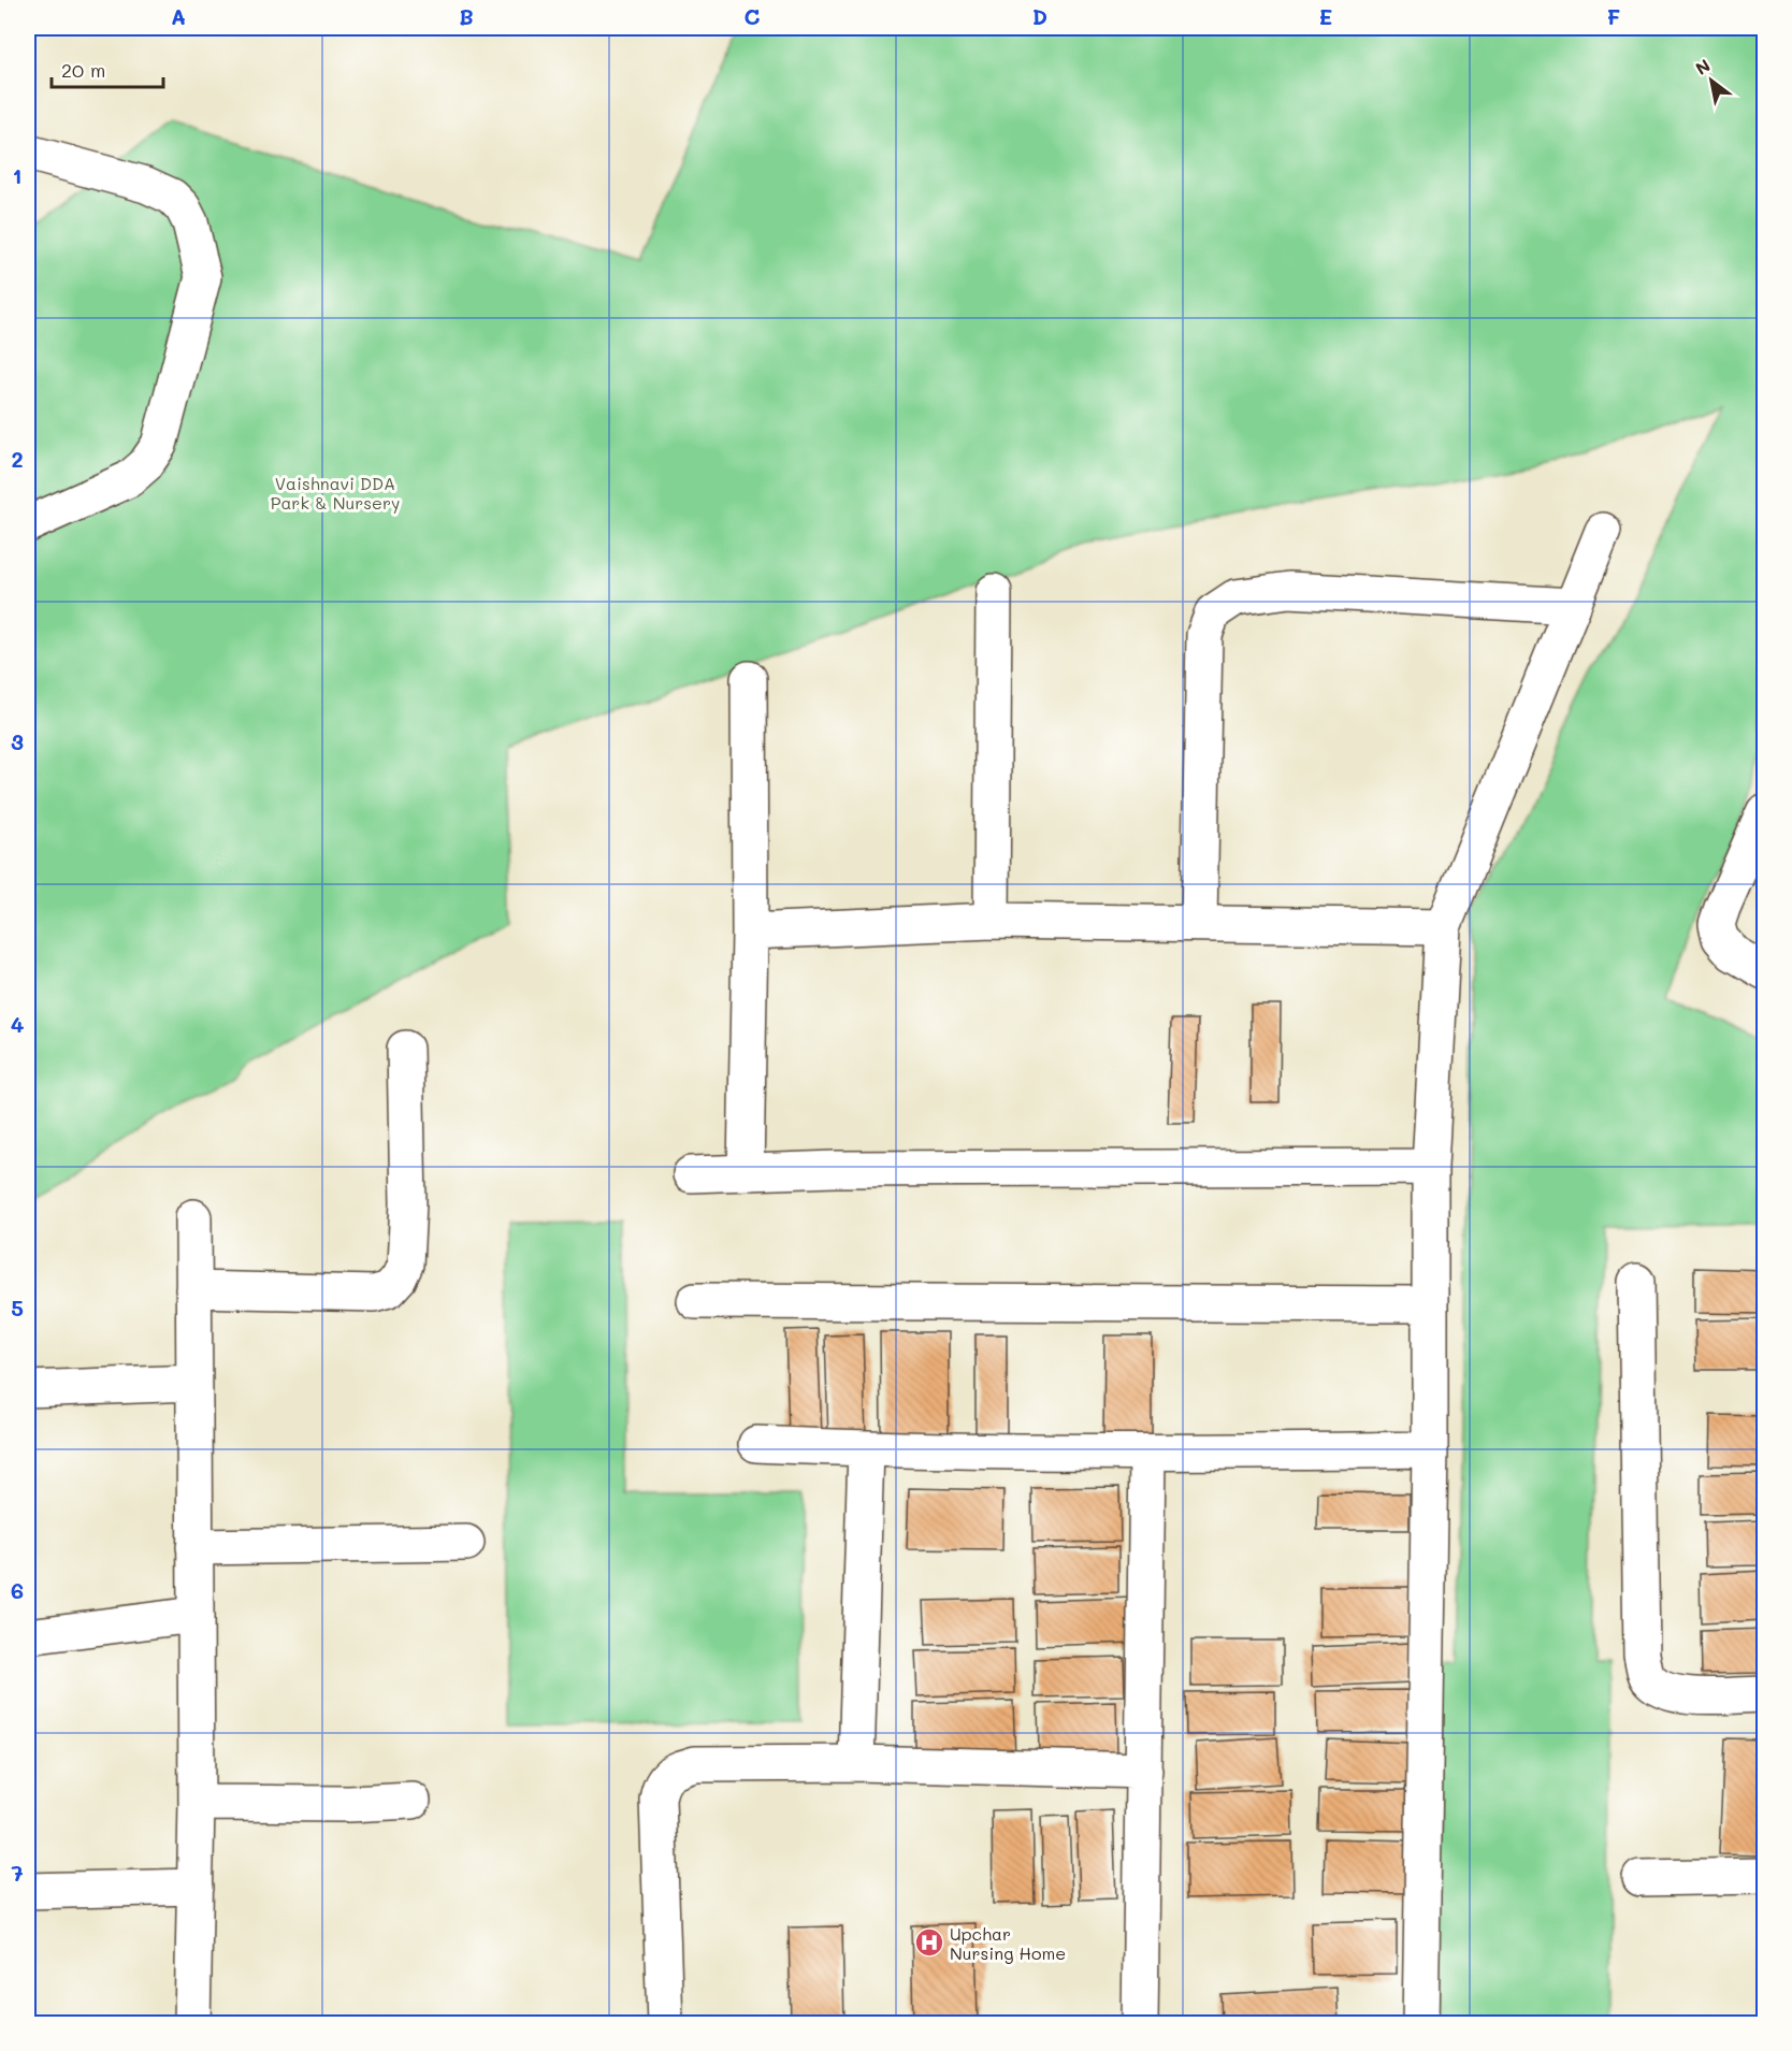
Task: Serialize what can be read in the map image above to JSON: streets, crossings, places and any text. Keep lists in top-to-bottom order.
{
  "parks": ["Vaishnavi DDA Park & Nursery"],
  "places": {
    "hospital": ["Upchar Nursing Home"]
  },
  "scale_bar": "20 m",
  "north": "top left",
  "grid": {
    "columns": [
      "A",
      "B",
      "C",
      "D",
      "E",
      "F"
    ],
    "rows": [
      "1",
      "2",
      "3",
      "4",
      "5",
      "6",
      "7"
    ]
  }
}
